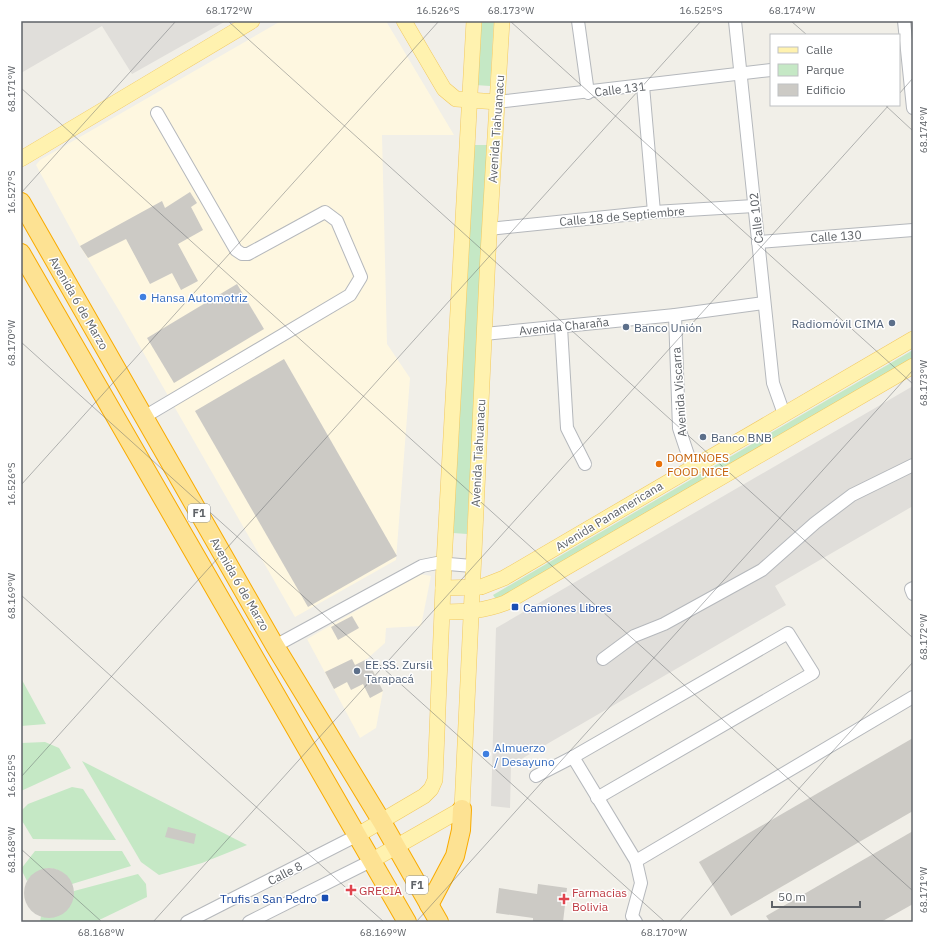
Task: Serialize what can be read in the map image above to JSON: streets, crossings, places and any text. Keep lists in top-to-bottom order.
{
  "streets": {
    "highway": ["Avenida 6 de Marzo", "F1"],
    "main road": [
      "Calle 131",
      "Avenida Tiahuanacu",
      "Avenida Panamericana",
      "Calle 8"
    ],
    "street": [
      "Calle 18 de Septiembre",
      "Calle 102",
      "Calle 130",
      "Avenida Charaña",
      "Avenida Viscarra"
    ]
  },
  "crossings": [
    ["Calle 131", "Avenida Tiahuanacu"],
    ["Calle 131", "Calle 102"],
    ["Avenida Tiahuanacu", "Calle 18 de Septiembre"],
    ["Avenida Tiahuanacu", "Avenida Charaña"],
    ["Avenida Tiahuanacu", "Avenida Panamericana"],
    ["Calle 18 de Septiembre", "Calle 102"],
    ["Calle 102", "Calle 130"],
    ["Calle 102", "Avenida Charaña"],
    ["Calle 102", "Avenida Panamericana"],
    ["Avenida 6 de Marzo", "Calle 8"],
    ["Avenida Charaña", "Avenida Viscarra"],
    ["Avenida Viscarra", "Avenida Panamericana"]
  ],
  "places": {
    "other": [
      "Hansa Automotriz",
      "Radiomóvil CIMA",
      "Banco Unión",
      "Banco BNB",
      "DOMINOES FOOD NICE",
      "EE.SS. Zursil Tarapacá",
      "Almuerzo / Desayuno"
    ],
    "transit": ["Camiones Libres", "Trufis a San Pedro"],
    "health": ["GRECIA", "Farmacias Bolivia"]
  },
  "legend": ["Calle", "Parque", "Edificio"],
  "scale_bar": "50 m",
  "coordinates": [
    "68.172°W",
    "16.526°S",
    "68.173°W",
    "16.525°S",
    "68.174°W",
    "68.171°W",
    "16.527°S",
    "68.170°W",
    "68.169°W",
    "68.168°W"
  ]
}
